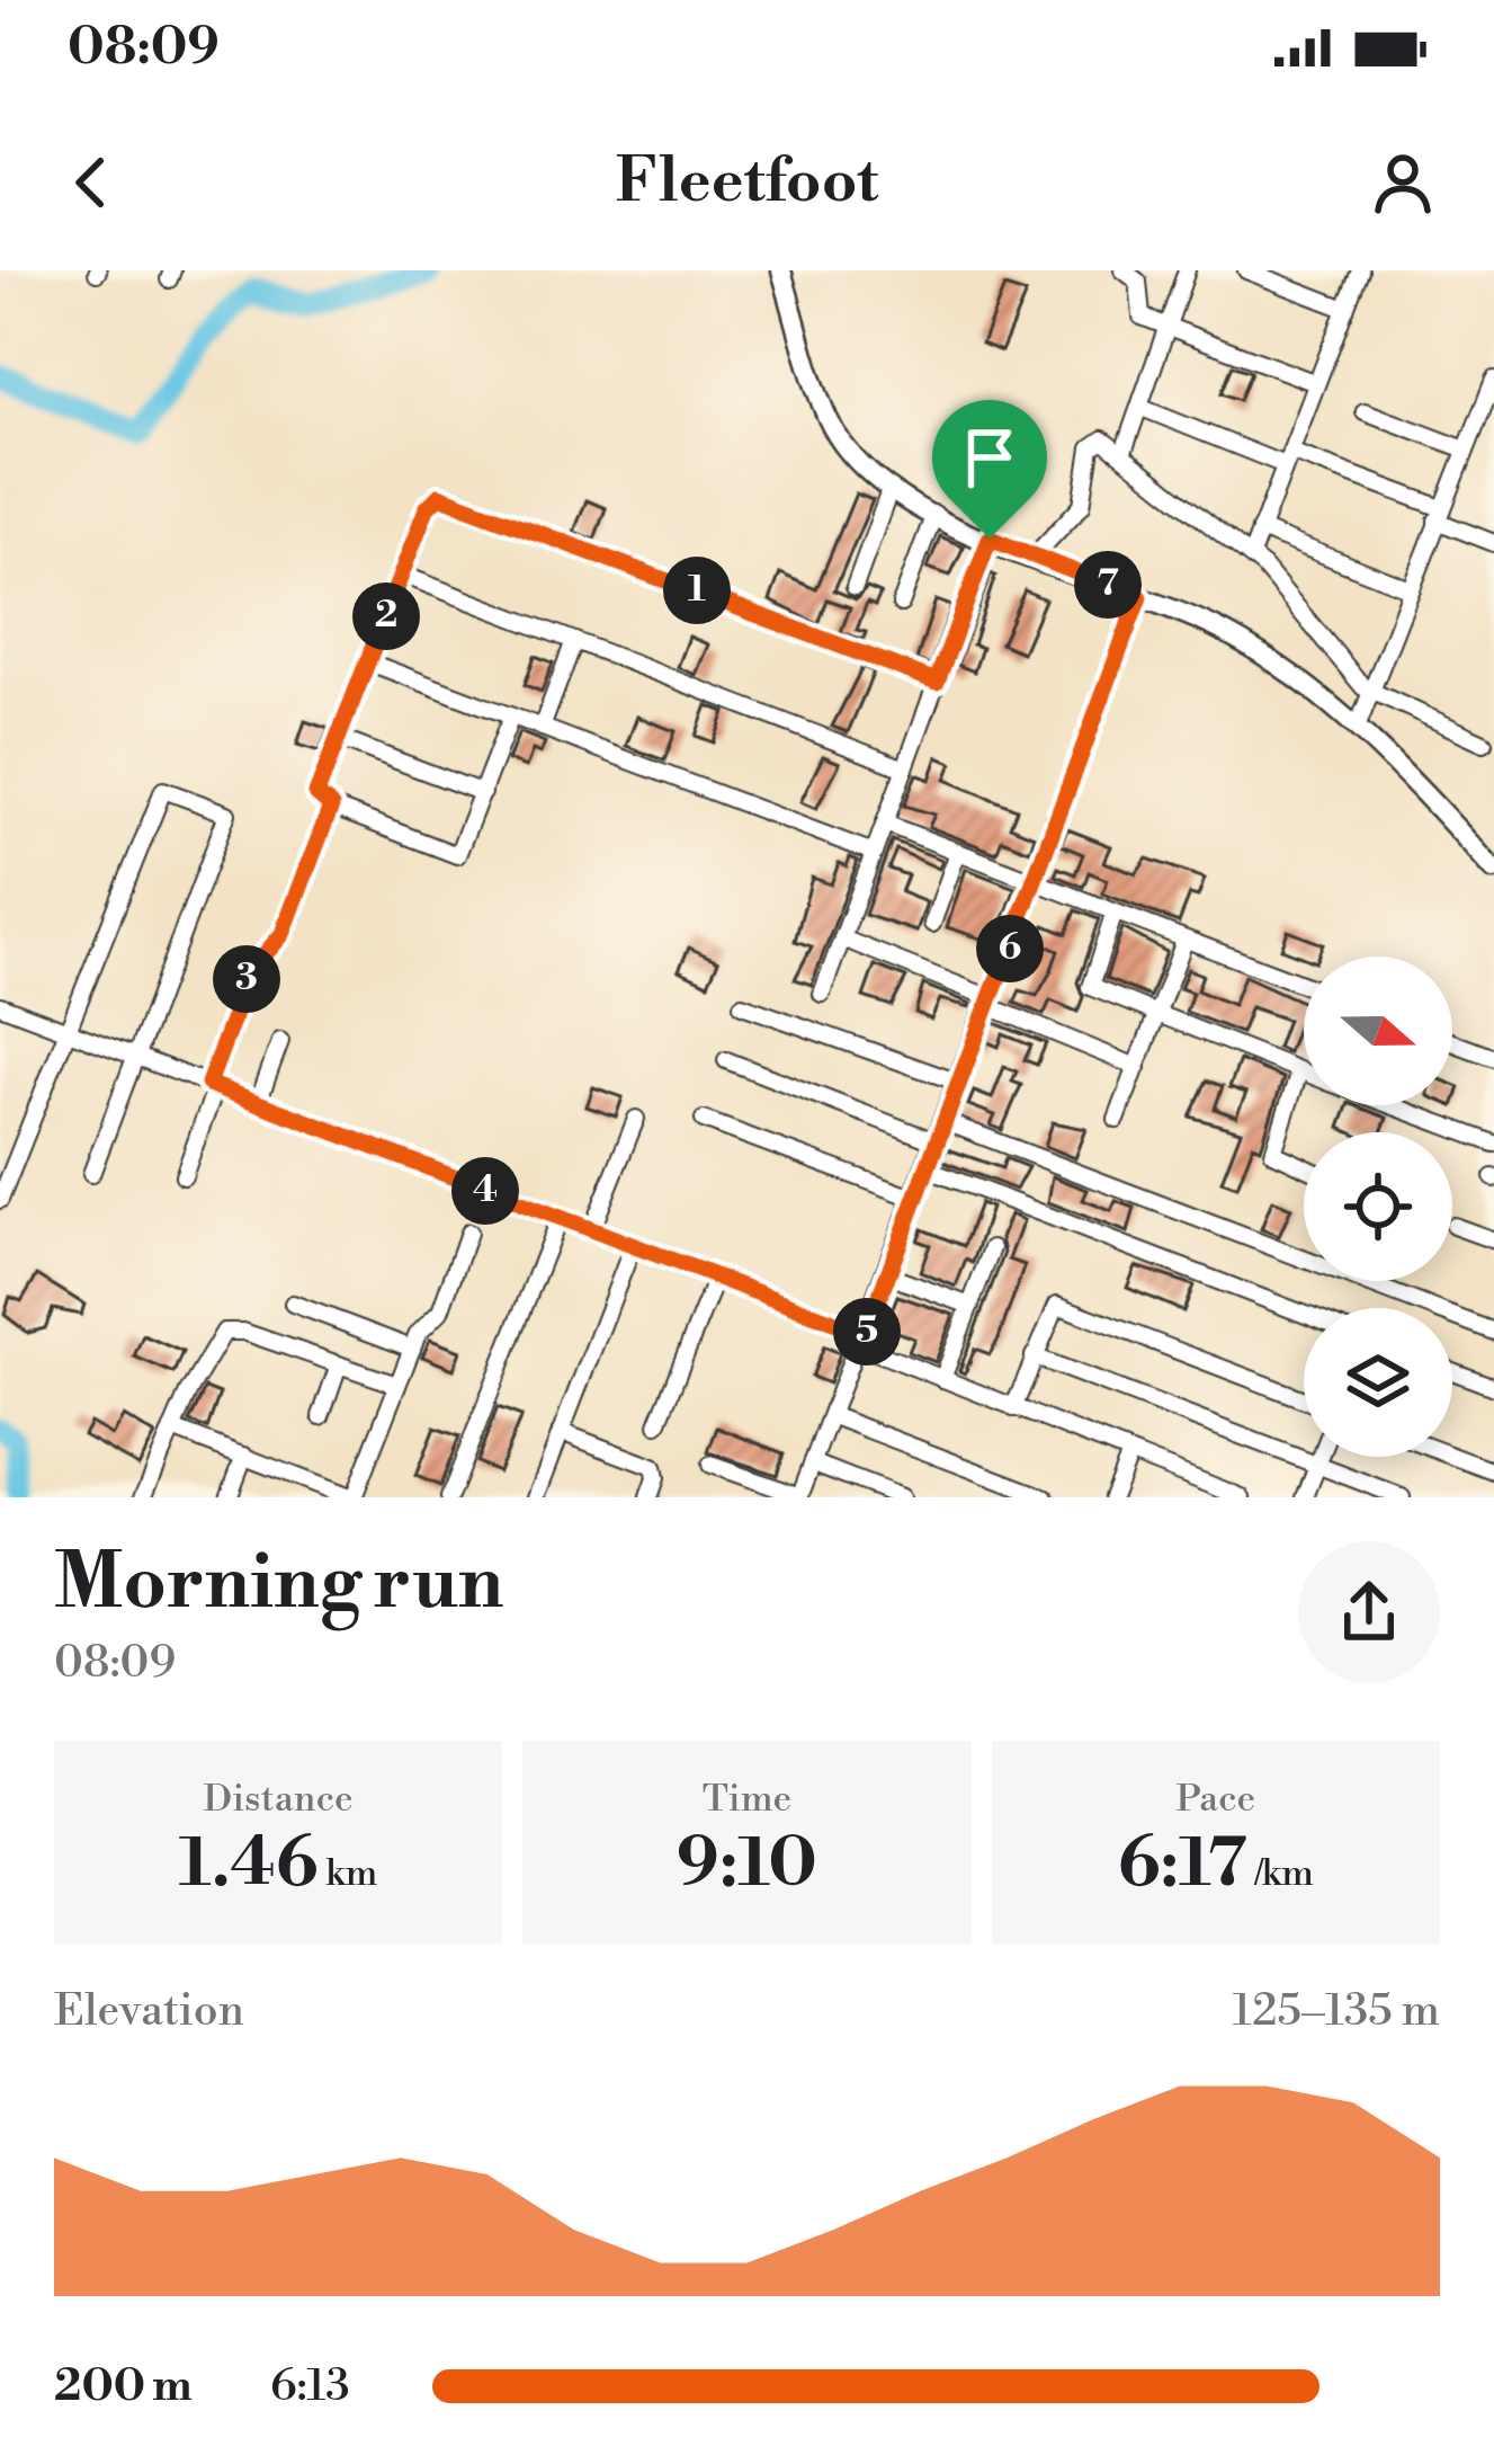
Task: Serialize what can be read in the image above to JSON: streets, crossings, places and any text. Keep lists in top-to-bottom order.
{
  "north": "right",
  "page": {
    "status": "08:09",
    "header": "Fleetfoot",
    "pins": [
      "7",
      "1",
      "2",
      "6",
      "3",
      "4",
      "5"
    ],
    "heading": ["Morning run", "08:09"],
    "stats": [
      ["Distance", "1.46 km"],
      ["Time", "9:10"],
      ["Pace", "6:17 /km"]
    ],
    "chart": ["Elevation", "125–135 m"],
    "list": [
      {
        "name": "200 m",
        "note": "6:13"
      }
    ]
  }
}
